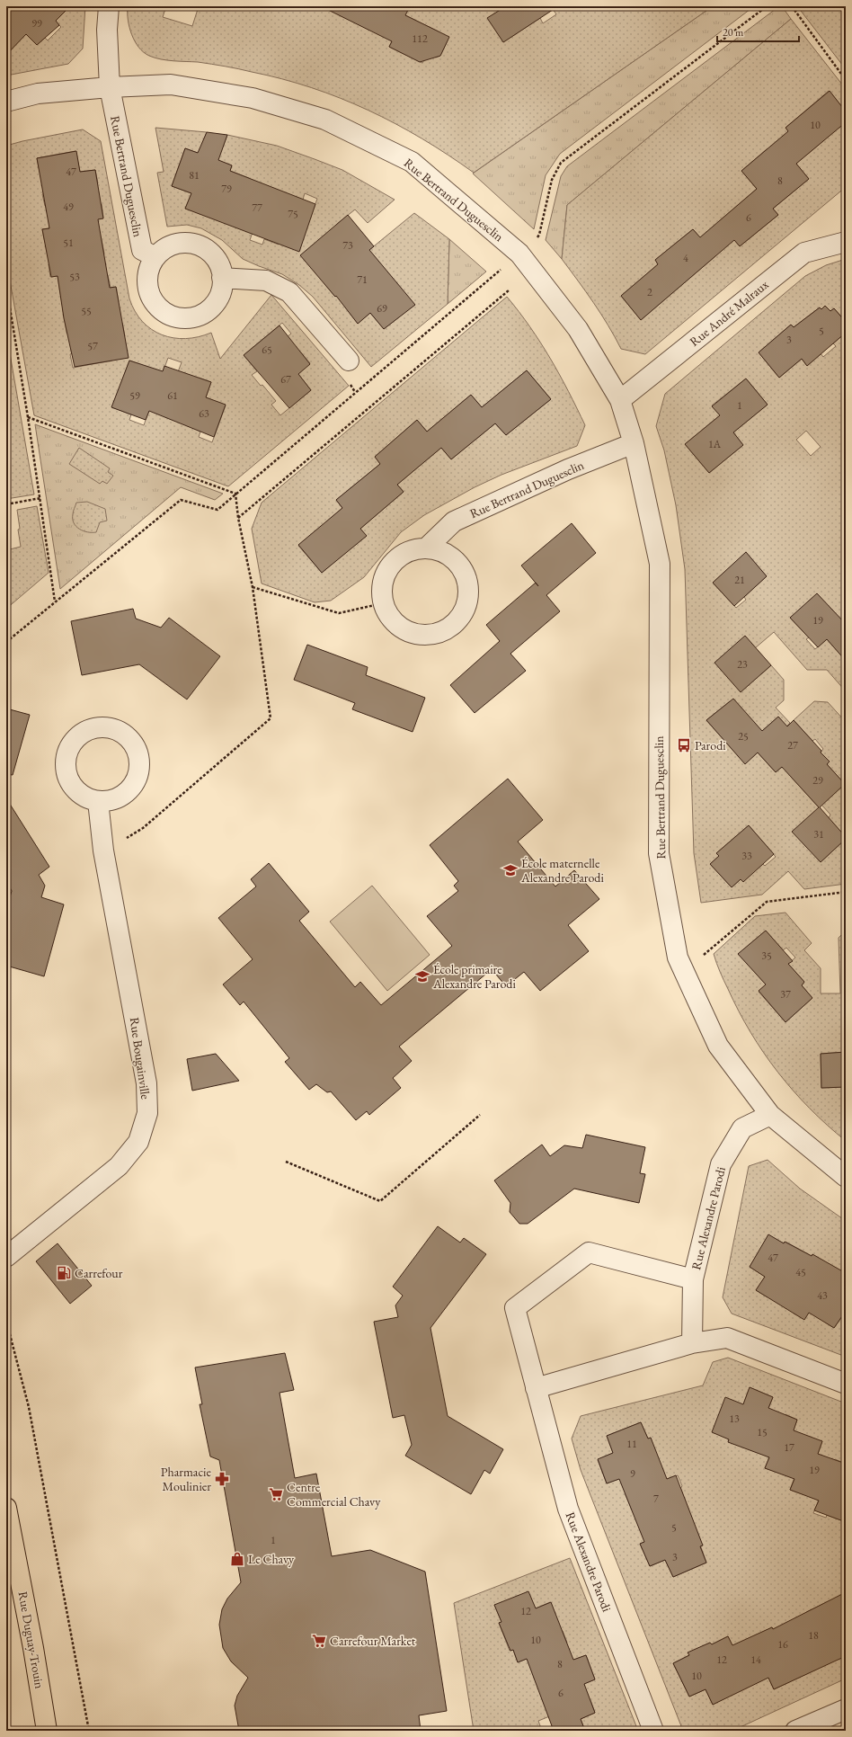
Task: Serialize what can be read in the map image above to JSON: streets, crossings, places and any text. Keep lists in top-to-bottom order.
{
  "streets": {
    "main road": ["Rue Duguay-Trouin"],
    "street": [
      "Rue Bertrand Duguesclin",
      "Rue André Malraux",
      "Rue Bougainville",
      "Rue Alexandre Parodi"
    ]
  },
  "crossings": [
    ["Rue Bertrand Duguesclin", "Rue André Malraux"],
    ["Rue Bertrand Duguesclin", "Rue Alexandre Parodi"]
  ],
  "places": {
    "bus stop": ["Parodi"],
    "school or university": ["École maternelle Alexandre Parodi", "École primaire Alexandre Parodi"],
    "fuel station": ["Carrefour"],
    "pharmacy": ["Pharmacie Moulinier"],
    "supermarket": ["Centre Commercial Chavy", "Carrefour Market"],
    "shop": ["Le Chavy"]
  },
  "house_numbers": [
    "99",
    "112",
    "10",
    "47",
    "81",
    "8",
    "79",
    "49",
    "77",
    "75",
    "6",
    "51",
    "73",
    "4",
    "53",
    "71",
    "2",
    "69",
    "55",
    "5",
    "3",
    "57",
    "65",
    "67",
    "59",
    "61",
    "1",
    "63",
    "1A",
    "21",
    "19",
    "23",
    "25",
    "27",
    "29",
    "31",
    "33",
    "35",
    "37",
    "47",
    "45",
    "43",
    "13",
    "15",
    "11",
    "17",
    "19",
    "9",
    "7",
    "5",
    "1",
    "3",
    "12",
    "18",
    "10",
    "16",
    "12",
    "14",
    "8",
    "10",
    "6"
  ],
  "scale_bar": "20 m"
}
